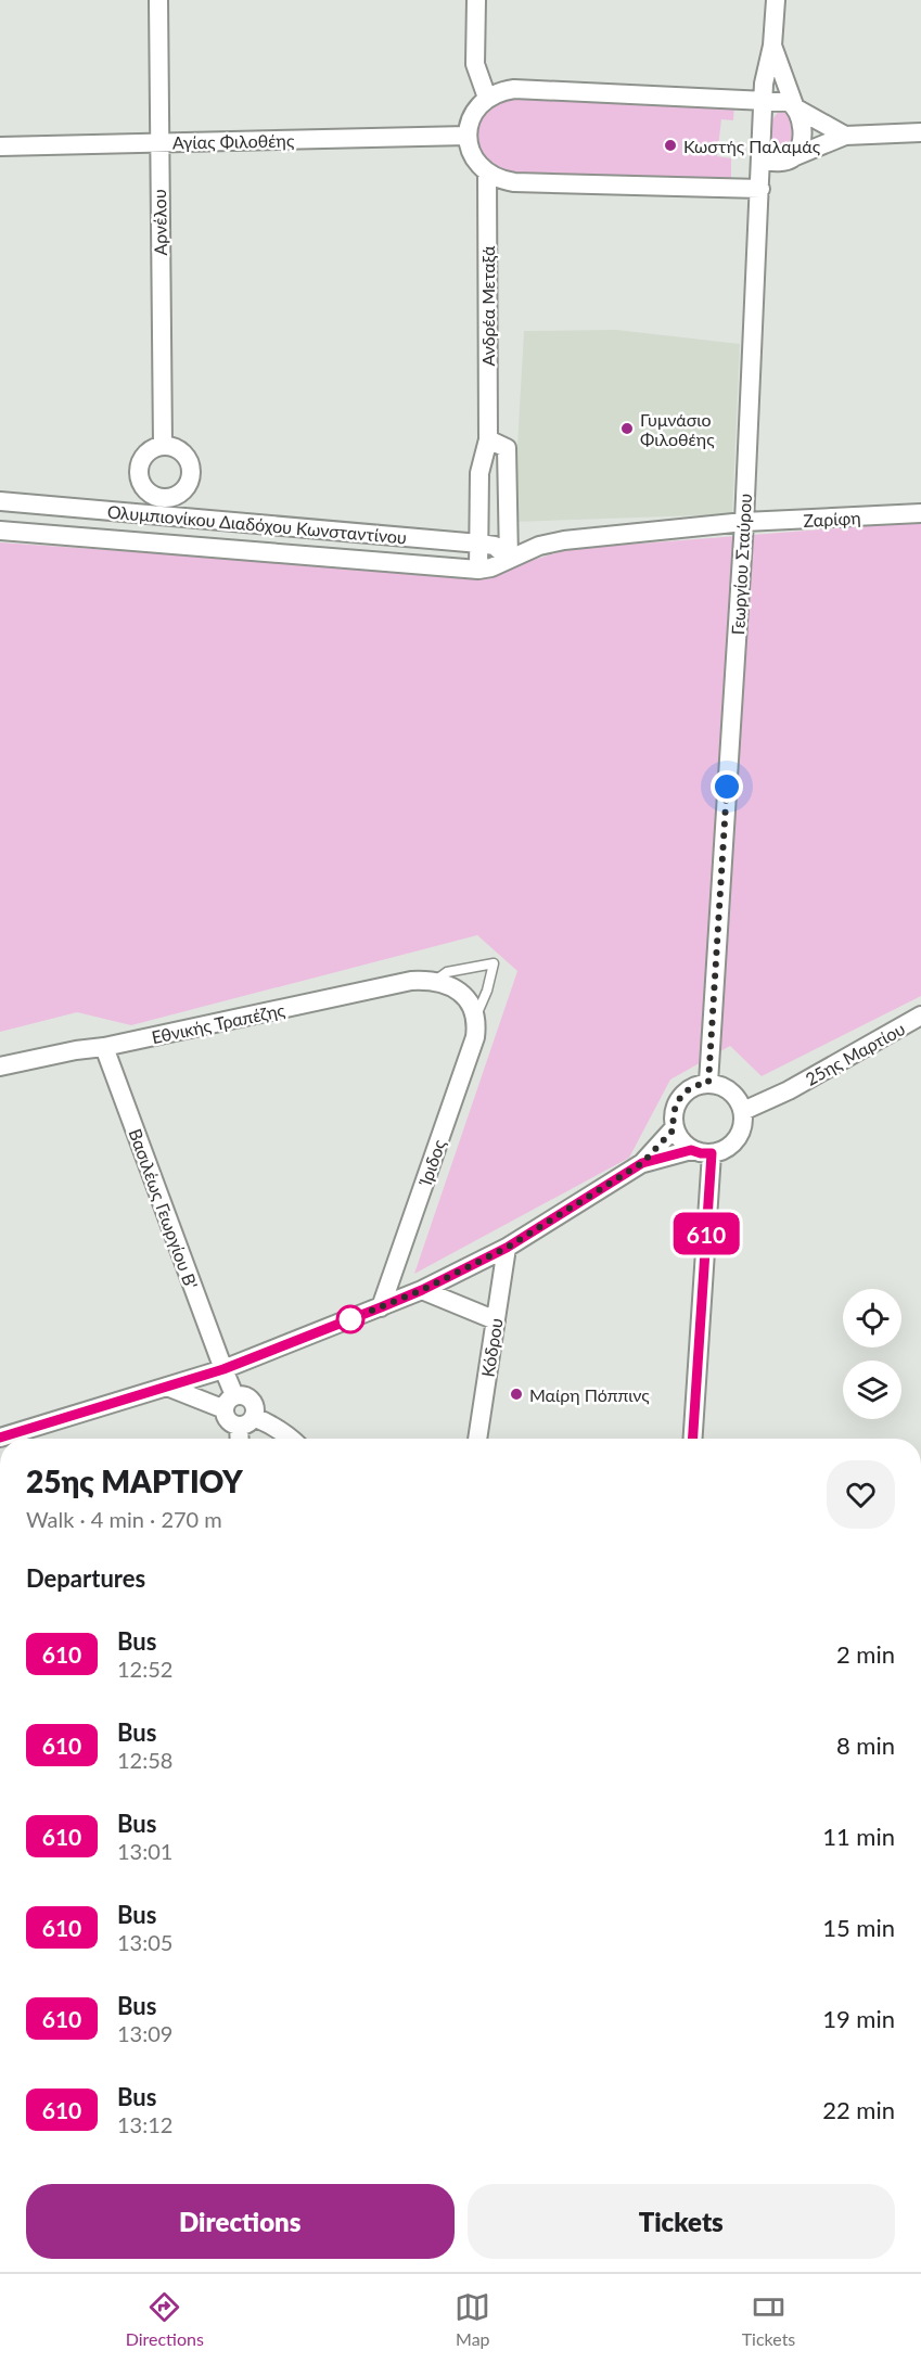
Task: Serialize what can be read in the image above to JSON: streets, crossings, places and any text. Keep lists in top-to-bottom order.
{
  "streets": {
    "street": [
      "Αγίας Φιλοθέης",
      "Αρνέλου",
      "Ανδρέα Μεταξά",
      "Ζαρίφη",
      "Ολυμπιονίκου Διαδόχου Κωνσταντίνου",
      "Γεωργίου Σταύρου",
      "Εθνικής Τραπέζης",
      "25ης Μαρτίου",
      "Ίριδος",
      "Βασιλέως Γεωργίου Β'",
      "Κόδρου"
    ]
  },
  "crossings": [
    ["Αγίας Φιλοθέης", "Αρνέλου"],
    ["Ανδρέα Μεταξά", "Ολυμπιονίκου Διαδόχου Κωνσταντίνου"],
    ["Ζαρίφη", "Ολυμπιονίκου Διαδόχου Κωνσταντίνου"],
    ["Ζαρίφη", "Γεωργίου Σταύρου"],
    ["Ολυμπιονίκου Διαδόχου Κωνσταντίνου", "Γεωργίου Σταύρου"],
    ["Γεωργίου Σταύρου", "25ης Μαρτίου"],
    ["Εθνικής Τραπέζης", "Ίριδος"],
    ["Εθνικής Τραπέζης", "Βασιλέως Γεωργίου Β'"]
  ],
  "places": ["Κωστής Παλαμάς", "Γυμνάσιο Φιλοθέης", "Μαίρη Πόππινς"],
  "lines": ["bus line 610"],
  "page": {
    "on_map": "610",
    "heading": [
      ["25ης ΜΑΡΤΙΟΥ", "Walk · 4 min · 270 m"],
      "Departures"
    ],
    "list": [
      {
        "mark": "610",
        "name": "Bus",
        "note": "12:52",
        "value": "2 min"
      },
      {
        "mark": "610",
        "name": "Bus",
        "note": "12:58",
        "value": "8 min"
      },
      {
        "mark": "610",
        "name": "Bus",
        "note": "13:01",
        "value": "11 min"
      },
      {
        "mark": "610",
        "name": "Bus",
        "note": "13:05",
        "value": "15 min"
      },
      {
        "mark": "610",
        "name": "Bus",
        "note": "13:09",
        "value": "19 min"
      },
      {
        "mark": "610",
        "name": "Bus",
        "note": "13:12",
        "value": "22 min"
      }
    ],
    "buttons": ["Directions", "Tickets"],
    "tabs": ["Directions", "Map", "Tickets"]
  }
}
